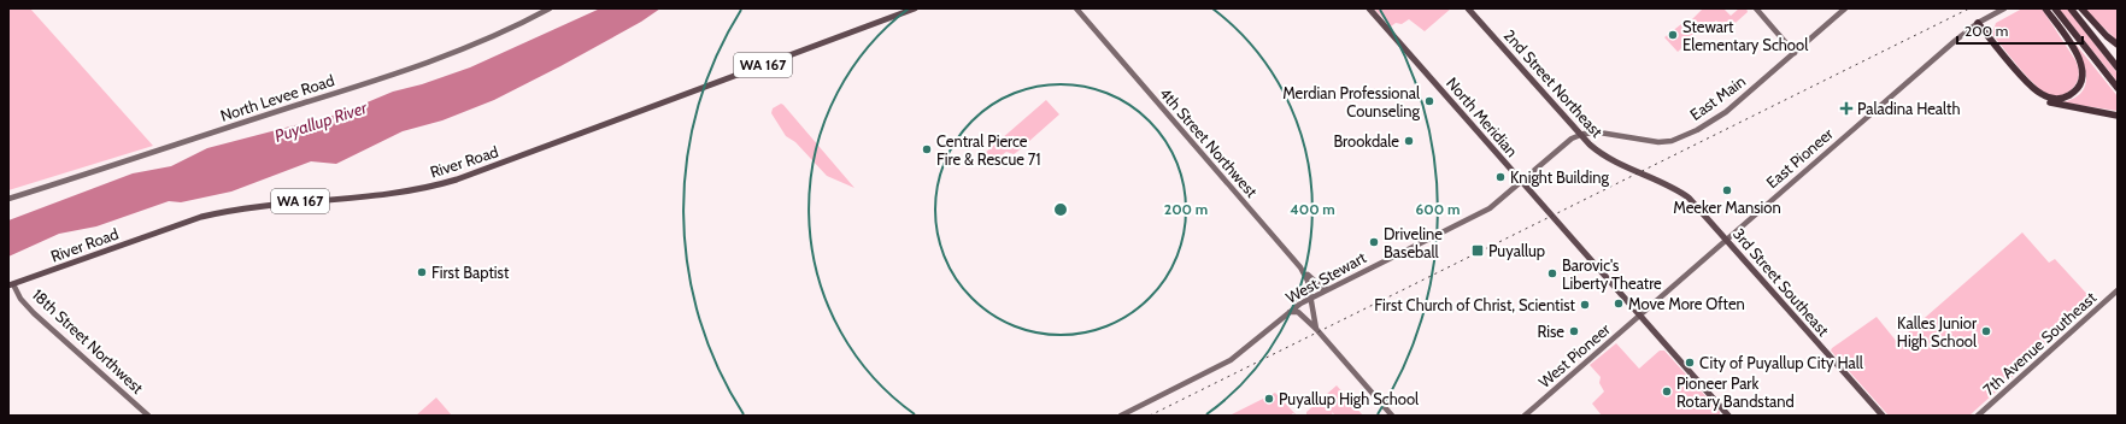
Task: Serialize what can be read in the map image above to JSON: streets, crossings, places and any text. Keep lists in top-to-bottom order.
{
  "streets": {
    "main road": [
      "WA 167",
      "2nd Street Northeast",
      "North Levee Road",
      "East Main",
      "North Meridian",
      "4th Street Northwest",
      "East Pioneer",
      "River Road",
      "West Stewart",
      "3rd Street Southeast",
      "18th Street Northwest",
      "7th Avenue Southeast",
      "West Pioneer"
    ]
  },
  "crossings": [
    ["2nd Street Northeast", "East Main"],
    ["2nd Street Northeast", "West Stewart"],
    ["2nd Street Northeast", "3rd Street Southeast"],
    ["East Main", "West Stewart"],
    ["North Meridian", "East Pioneer"],
    ["North Meridian", "West Stewart"],
    ["North Meridian", "West Pioneer"],
    ["4th Street Northwest", "West Stewart"],
    ["East Pioneer", "3rd Street Southeast"],
    ["East Pioneer", "West Pioneer"],
    ["River Road", "18th Street Northwest"]
  ],
  "water": ["Puyallup River"],
  "places": {
    "other": [
      "Stewart Elementary School",
      "Merdian Professional Counseling",
      "Brookdale",
      "Central Pierce Fire & Rescue 71",
      "Knight Building",
      "Meeker Mansion",
      "Driveline Baseball",
      "First Baptist",
      "Barovic's Liberty Theatre",
      "Move More Often",
      "First Church of Christ, Scientist",
      "Rise",
      "Kalles Junior High School",
      "City of Puyallup City Hall",
      "Pioneer Park Rotary Bandstand",
      "Puyallup High School"
    ],
    "health": ["Paladina Health"],
    "transit": ["Puyallup"]
  },
  "scale_bar": "200 m",
  "rings": ["200 m", "400 m", "600 m"]
}
